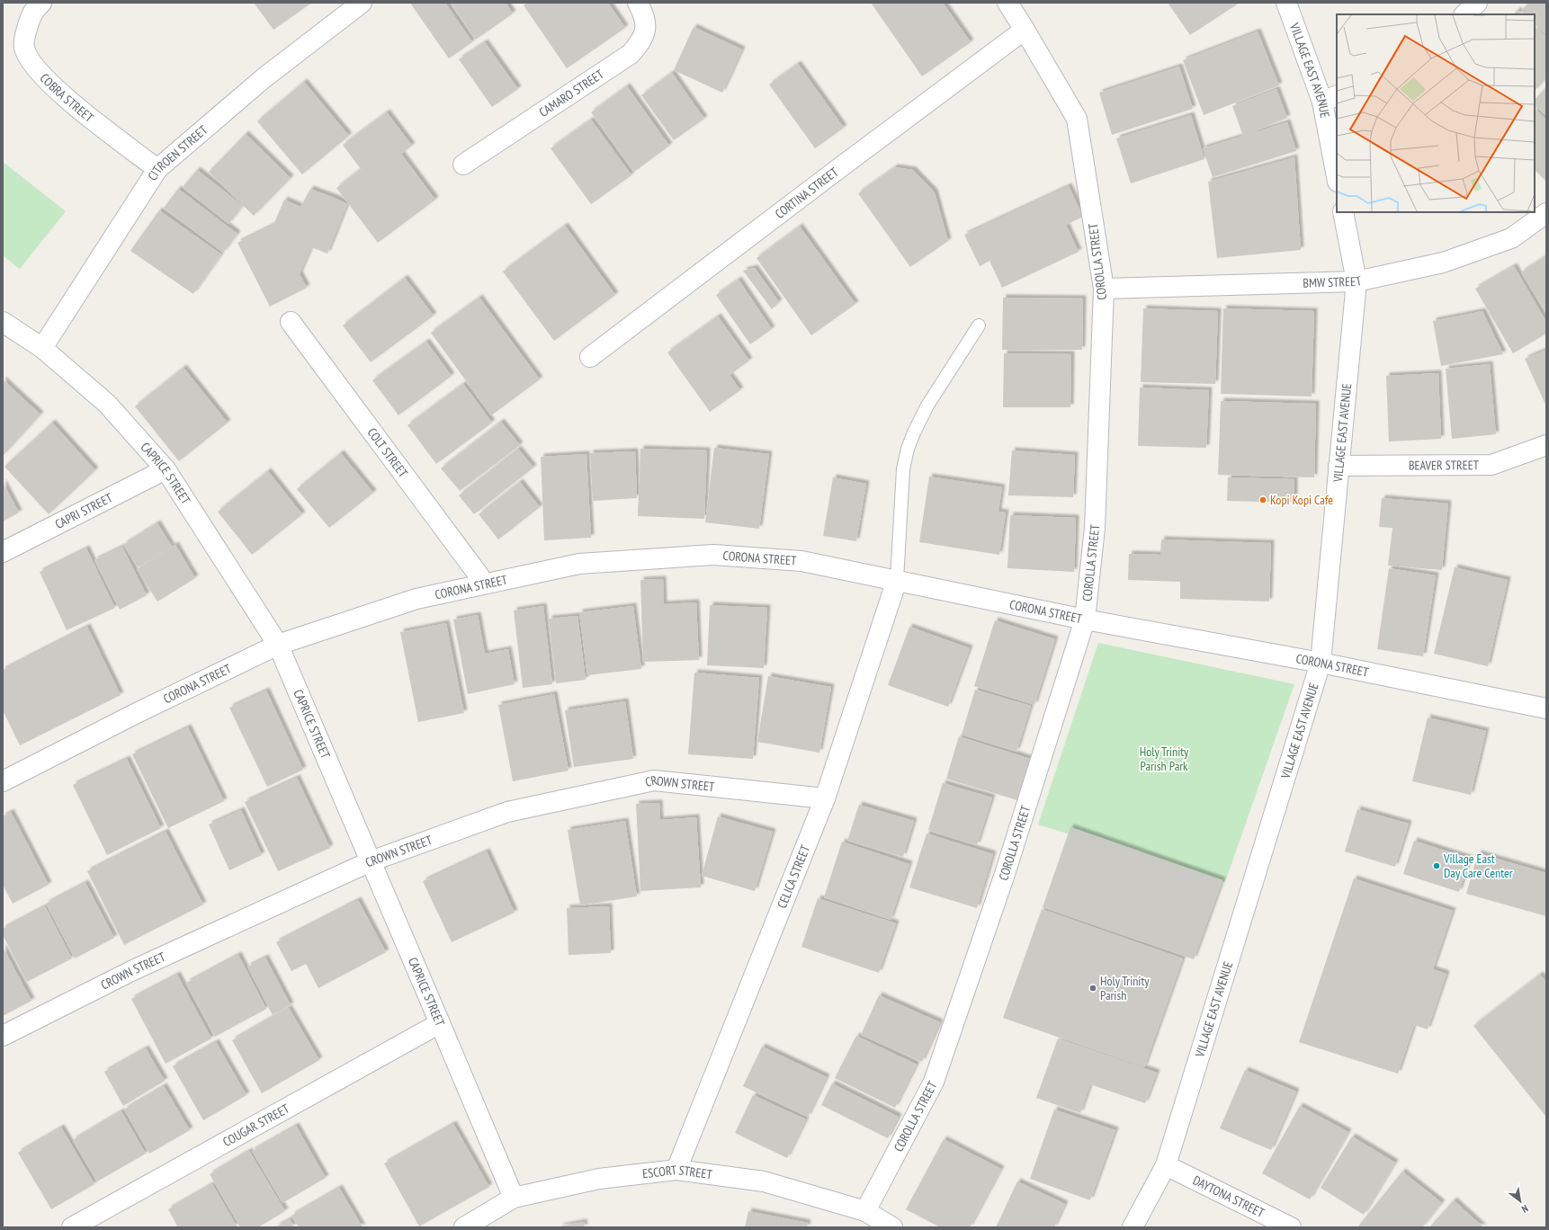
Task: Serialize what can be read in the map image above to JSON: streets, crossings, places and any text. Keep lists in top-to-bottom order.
{
  "streets": {
    "street": [
      "VILLAGE EAST AVENUE",
      "CAMARO STREET",
      "COBRA STREET",
      "CITROEN STREET",
      "CORTINA STREET",
      "COROLLA STREET",
      "BMW STREET",
      "COLT STREET",
      "BEAVER STREET",
      "CAPRICE STREET",
      "CAPRI STREET",
      "CORONA STREET",
      "CROWN STREET",
      "CELICA STREET",
      "COUGAR STREET",
      "ESCORT STREET",
      "DAYTONA STREET"
    ]
  },
  "crossings": [
    ["VILLAGE EAST AVENUE", "BMW STREET"],
    ["VILLAGE EAST AVENUE", "BEAVER STREET"],
    ["VILLAGE EAST AVENUE", "CORONA STREET"],
    ["VILLAGE EAST AVENUE", "DAYTONA STREET"],
    ["COBRA STREET", "CITROEN STREET"],
    ["CITROEN STREET", "CAPRICE STREET"],
    ["CORTINA STREET", "COROLLA STREET"],
    ["COROLLA STREET", "BMW STREET"],
    ["COROLLA STREET", "CORONA STREET"],
    ["COROLLA STREET", "ESCORT STREET"],
    ["COLT STREET", "CORONA STREET"],
    ["CAPRICE STREET", "CAPRI STREET"],
    ["CAPRICE STREET", "CORONA STREET"],
    ["CAPRICE STREET", "CROWN STREET"],
    ["CAPRICE STREET", "COUGAR STREET"],
    ["CAPRICE STREET", "ESCORT STREET"],
    ["CORONA STREET", "CELICA STREET"],
    ["CROWN STREET", "CELICA STREET"],
    ["CELICA STREET", "ESCORT STREET"]
  ],
  "parks": ["Holy Trinity Parish Park"],
  "places": ["Kopi Kopi Cafe", "Village East Day Care Center", "Holy Trinity Parish"],
  "north": "bottom right"
}
